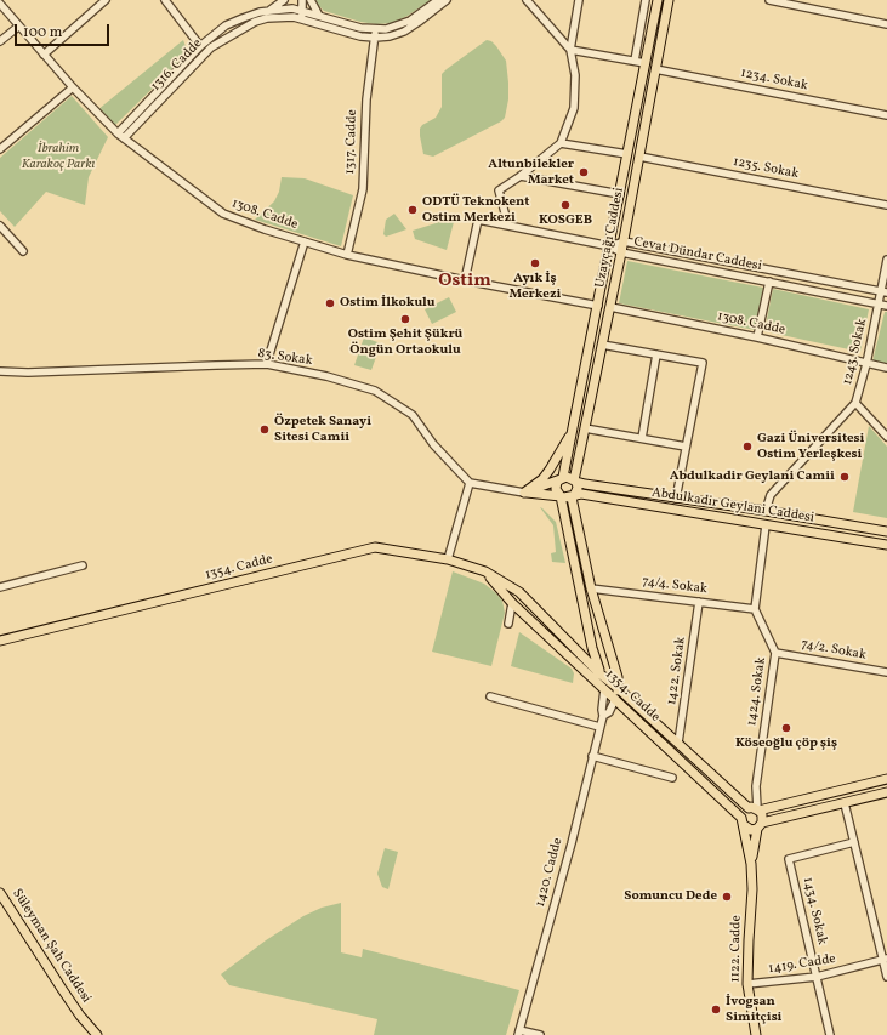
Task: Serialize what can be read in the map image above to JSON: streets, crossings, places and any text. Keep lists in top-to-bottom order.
{
  "streets": {
    "main road": [
      "Uzayçağı Caddesi",
      "Abdulkadir Geylani Caddesi",
      "1354. Cadde",
      "Süleyman Şah Caddesi",
      "1122. Cadde"
    ],
    "street": [
      "1316. Cadde",
      "1234. Sokak",
      "1317. Cadde",
      "1235. Sokak",
      "1308. Cadde",
      "Cevat Dündar Caddesi",
      "1243. Sokak",
      "83. Sokak",
      "74/4. Sokak",
      "74/2. Sokak",
      "1422. Sokak",
      "1424. Sokak",
      "1420. Cadde",
      "1434. Sokak",
      "1419. Cadde"
    ]
  },
  "crossings": [
    ["1316. Cadde", "1317. Cadde"],
    ["1316. Cadde", "1308. Cadde"],
    ["1234. Sokak", "Uzayçağı Caddesi"],
    ["1317. Cadde", "1308. Cadde"],
    ["1235. Sokak", "Uzayçağı Caddesi"],
    ["1308. Cadde", "Uzayçağı Caddesi"],
    ["1308. Cadde", "1243. Sokak"],
    ["Uzayçağı Caddesi", "Cevat Dündar Caddesi"],
    ["Uzayçağı Caddesi", "Abdulkadir Geylani Caddesi"],
    ["Cevat Dündar Caddesi", "1243. Sokak"],
    ["1354. Cadde", "1422. Sokak"],
    ["1354. Cadde", "1424. Sokak"],
    ["1354. Cadde", "1420. Cadde"],
    ["74/4. Sokak", "1422. Sokak"],
    ["74/4. Sokak", "1424. Sokak"],
    ["74/2. Sokak", "1424. Sokak"],
    ["1434. Sokak", "1419. Cadde"],
    ["1122. Cadde", "1419. Cadde"]
  ],
  "districts": ["Ostim"],
  "parks": ["İbrahim Karakoç Parkı"],
  "places": [
    "Altunbilekler Market",
    "KOSGEB",
    "ODTÜ Teknokent Ostim Merkezi",
    "Ayık İş Merkezi",
    "Ostim İlkokulu",
    "Ostim Şehit Şükrü Öngün Ortaokulu",
    "Özpetek Sanayi Sitesi Camii",
    "Gazi Üniversitesi Ostim Yerleşkesi",
    "Abdulkadir Geylani Camii",
    "Köseoğlu çöp şiş",
    "Somuncu Dede",
    "İvogsan Simitçisi"
  ],
  "scale_bar": "100 m"
}
